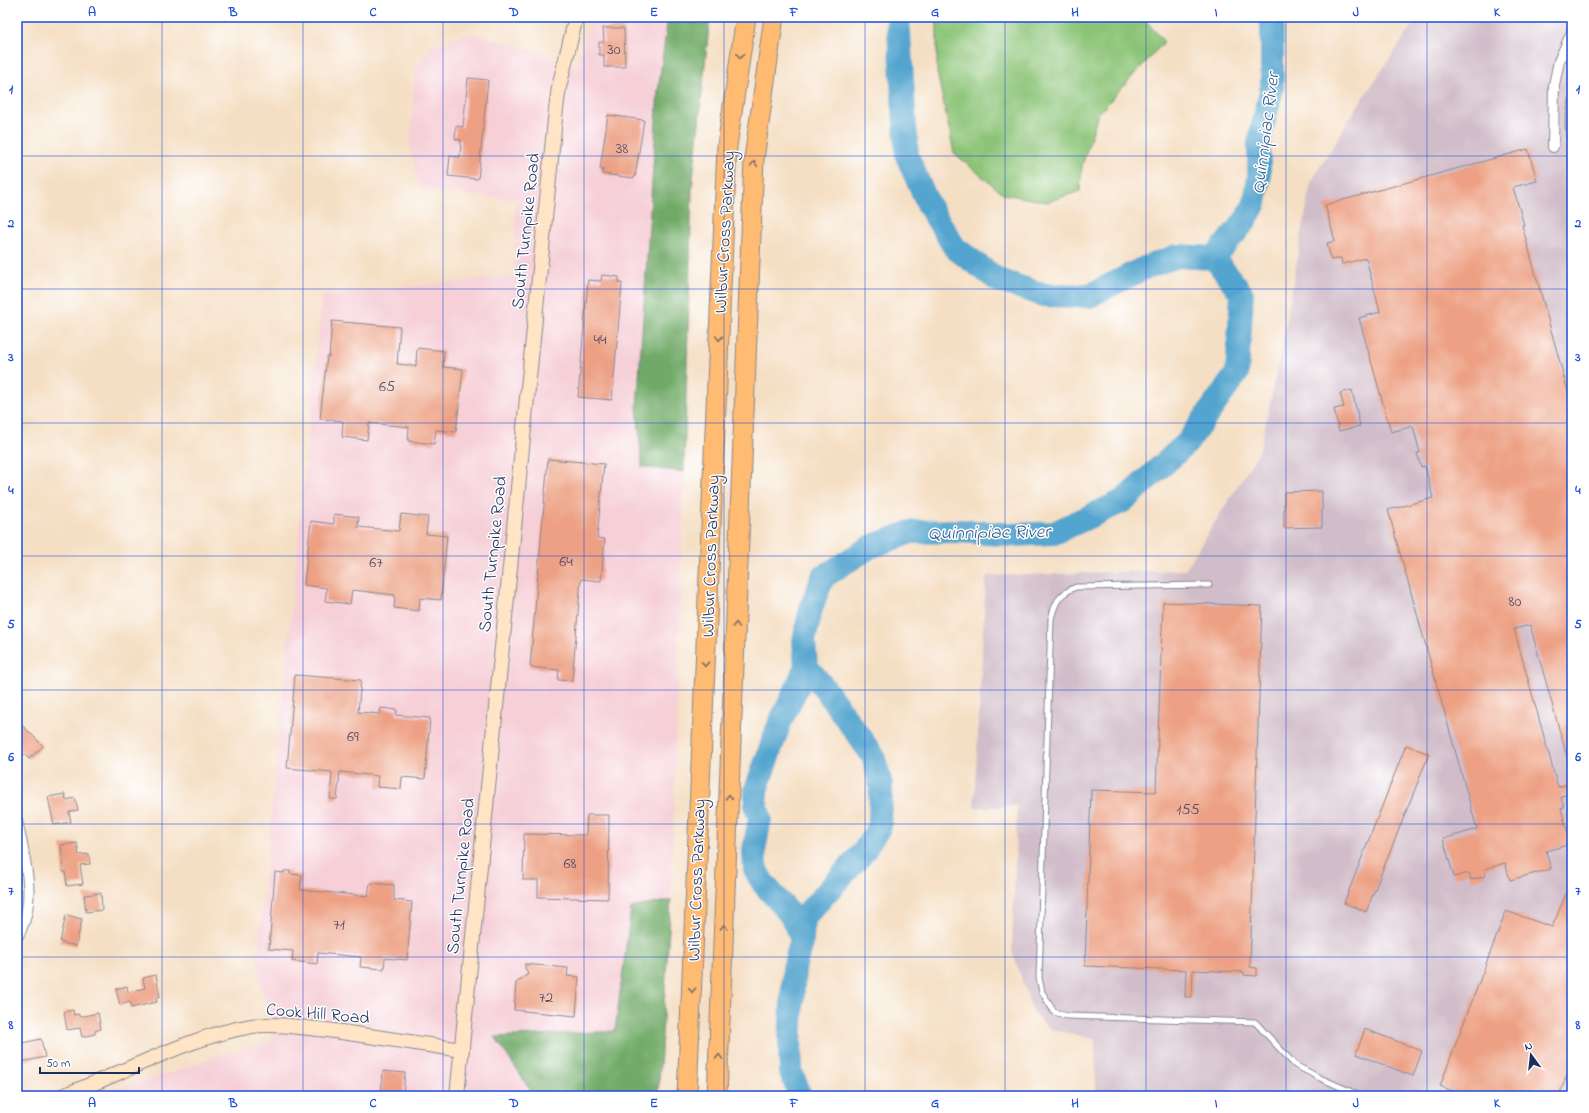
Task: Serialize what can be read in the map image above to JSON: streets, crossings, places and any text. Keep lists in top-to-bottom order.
{
  "streets": {
    "highway": ["Wilbur Cross Parkway"],
    "main road": ["South Turnpike Road", "Cook Hill Road"]
  },
  "crossings": [
    ["South Turnpike Road", "Cook Hill Road"]
  ],
  "water": ["Quinnipiac River"],
  "house_numbers": [
    "30",
    "38",
    "44",
    "65",
    "64",
    "67",
    "80",
    "69",
    "155",
    "68",
    "71",
    "72"
  ],
  "scale_bar": "50 m",
  "north": "top",
  "grid": {
    "columns": [
      "A",
      "B",
      "C",
      "D",
      "E",
      "F",
      "G",
      "H",
      "I",
      "J",
      "K"
    ],
    "rows": [
      "1",
      "2",
      "3",
      "4",
      "5",
      "6",
      "7",
      "8"
    ]
  }
}
